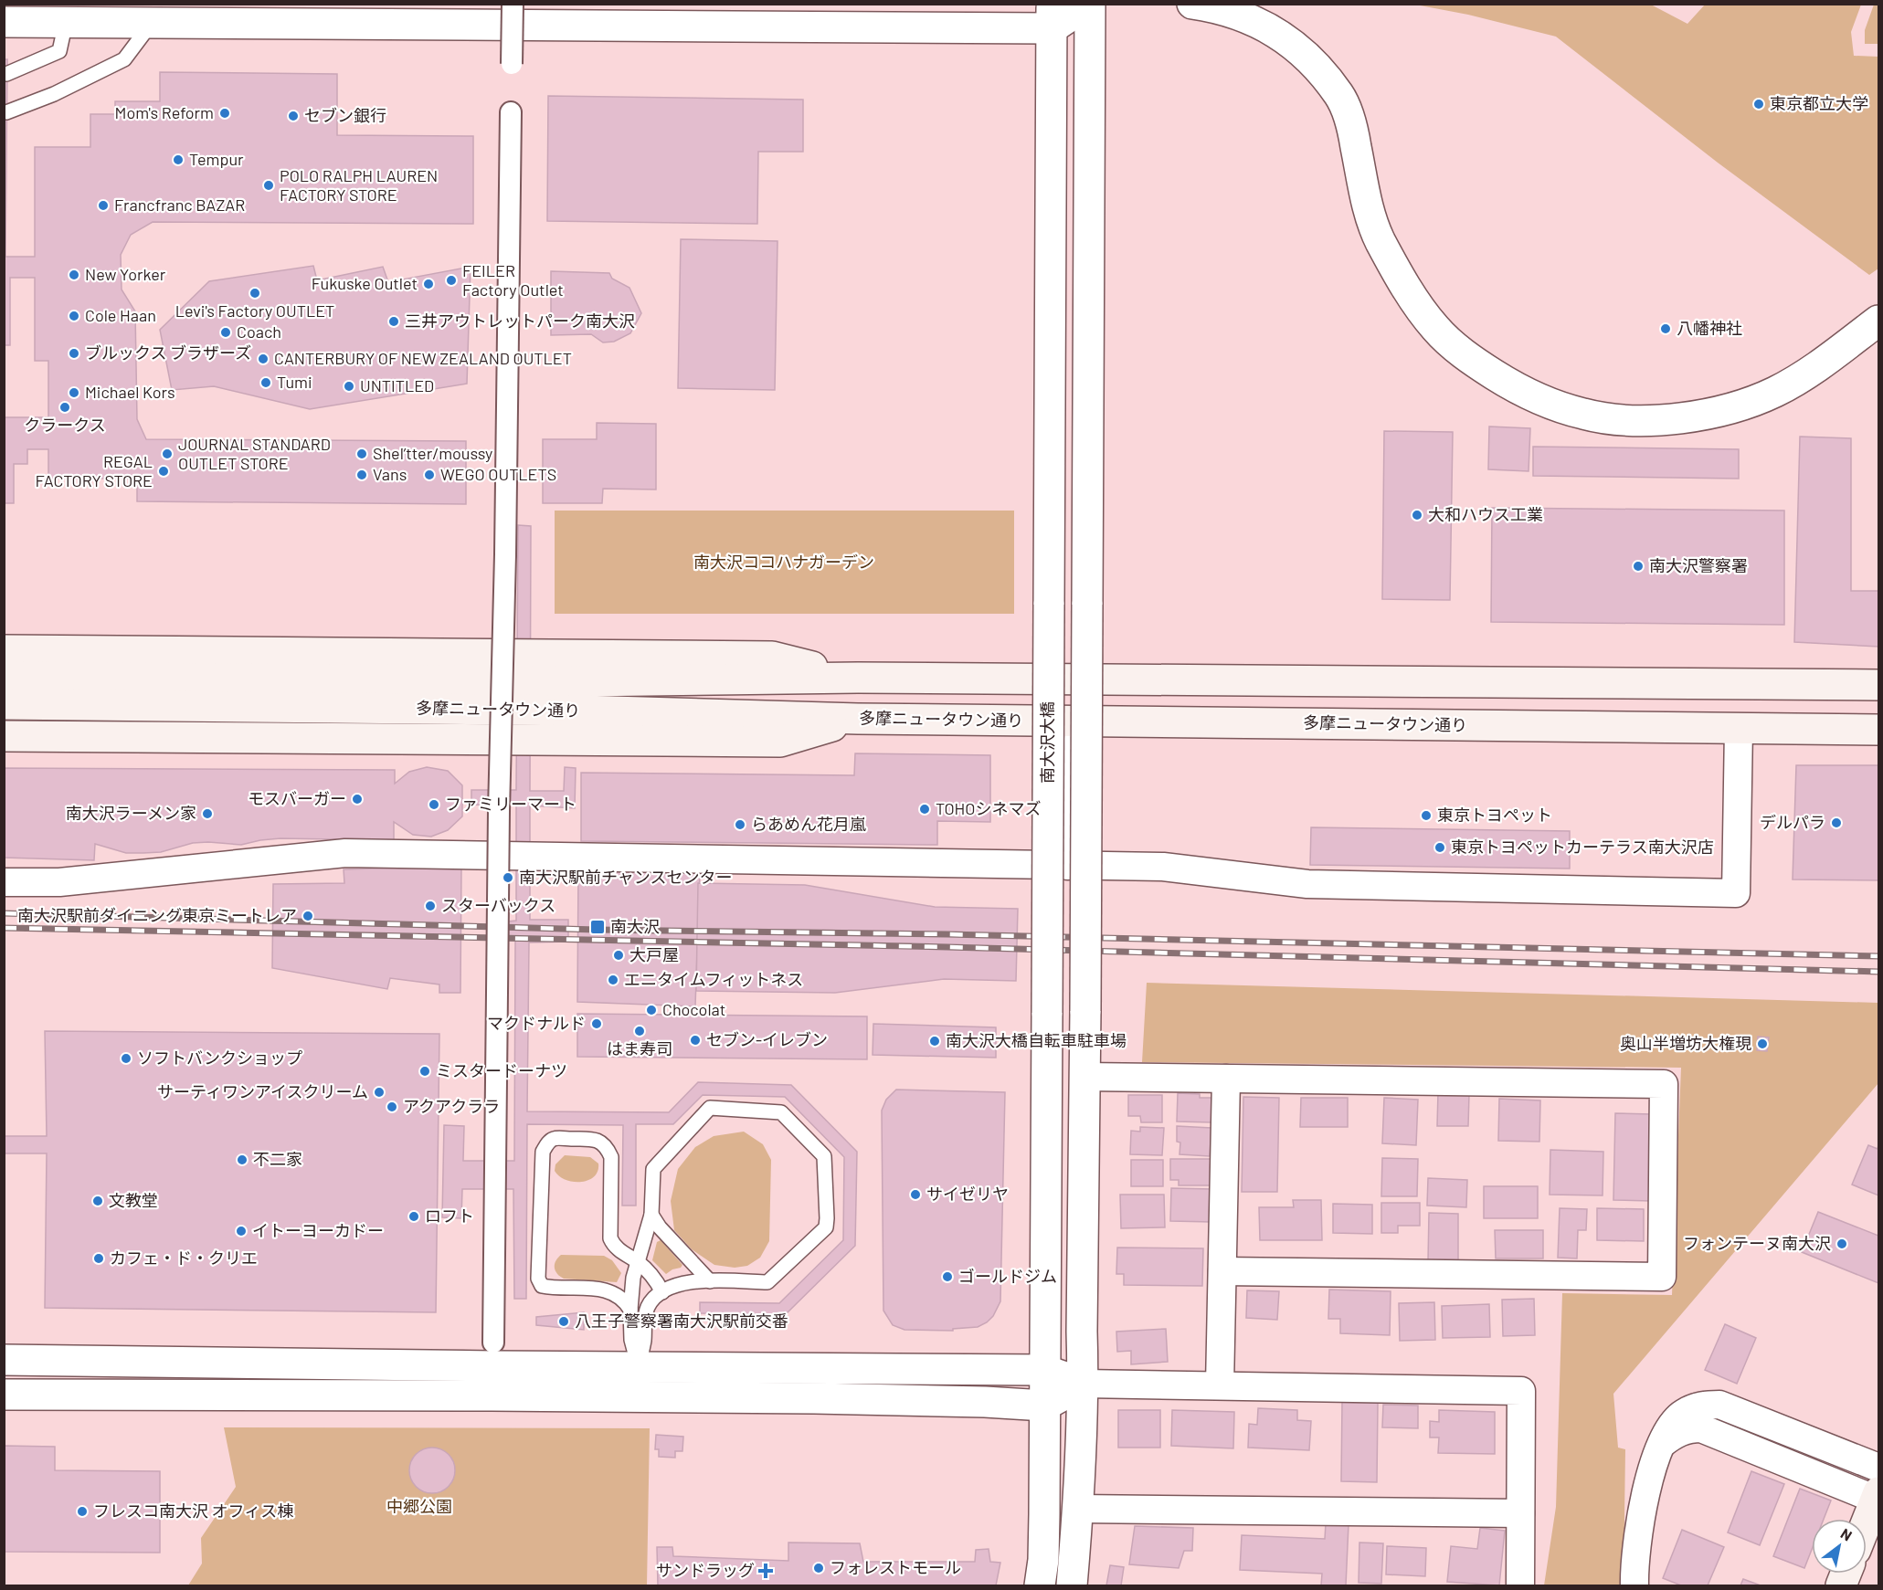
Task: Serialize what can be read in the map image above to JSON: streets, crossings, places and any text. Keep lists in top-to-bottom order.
{
  "streets": {
    "main road": ["多摩ニュータウン通り"],
    "street": ["南大沢大橋"]
  },
  "parks": ["南大沢ココハナガーデン", "中郷公園"],
  "places": {
    "other": [
      "東京都立大学",
      "Mom's Reform",
      "セブン銀行",
      "Tempur",
      "POLO RALPH LAUREN FACTORY STORE",
      "Francfranc BAZAR",
      "New Yorker",
      "FEILER Factory Outlet",
      "Fukuske Outlet",
      "Levi's Factory OUTLET",
      "Cole Haan",
      "三井アウトレットパーク南大沢",
      "八幡神社",
      "Coach",
      "ブルックス ブラザーズ",
      "CANTERBURY OF NEW ZEALAND OUTLET",
      "Tumi",
      "UNTITLED",
      "Michael Kors",
      "クラークス",
      "JOURNAL STANDARD OUTLET STORE",
      "Shel’tter/moussy",
      "REGAL FACTORY STORE",
      "Vans",
      "WEGO OUTLETS",
      "大和ハウス工業",
      "南大沢警察署",
      "モスバーガー",
      "ファミリーマート",
      "TOHOシネマズ",
      "南大沢ラーメン家",
      "東京トヨペット",
      "デルパラ",
      "らあめん花月嵐",
      "東京トヨペットカーテラス南大沢店",
      "南大沢駅前チャンスセンター",
      "スターバックス",
      "南大沢駅前ダイニング東京ミートレア",
      "大戸屋",
      "エニタイムフィットネス",
      "Chocolat",
      "マクドナルド",
      "はま寿司",
      "セブン-イレブン",
      "南大沢大橋自転車駐車場",
      "奥山半増坊大権現",
      "ソフトバンクショップ",
      "ミスタードーナツ",
      "サーティワンアイスクリーム",
      "アクアクララ",
      "不二家",
      "サイゼリヤ",
      "文教堂",
      "ロフト",
      "イトーヨーカドー",
      "フォンテーヌ南大沢",
      "カフェ・ド・クリエ",
      "ゴールドジム",
      "八王子警察署南大沢駅前交番",
      "フレスコ南大沢 オフィス棟",
      "フォレストモール"
    ],
    "transit": ["南大沢"],
    "health": ["サンドラッグ"]
  },
  "north": "top right"
}
